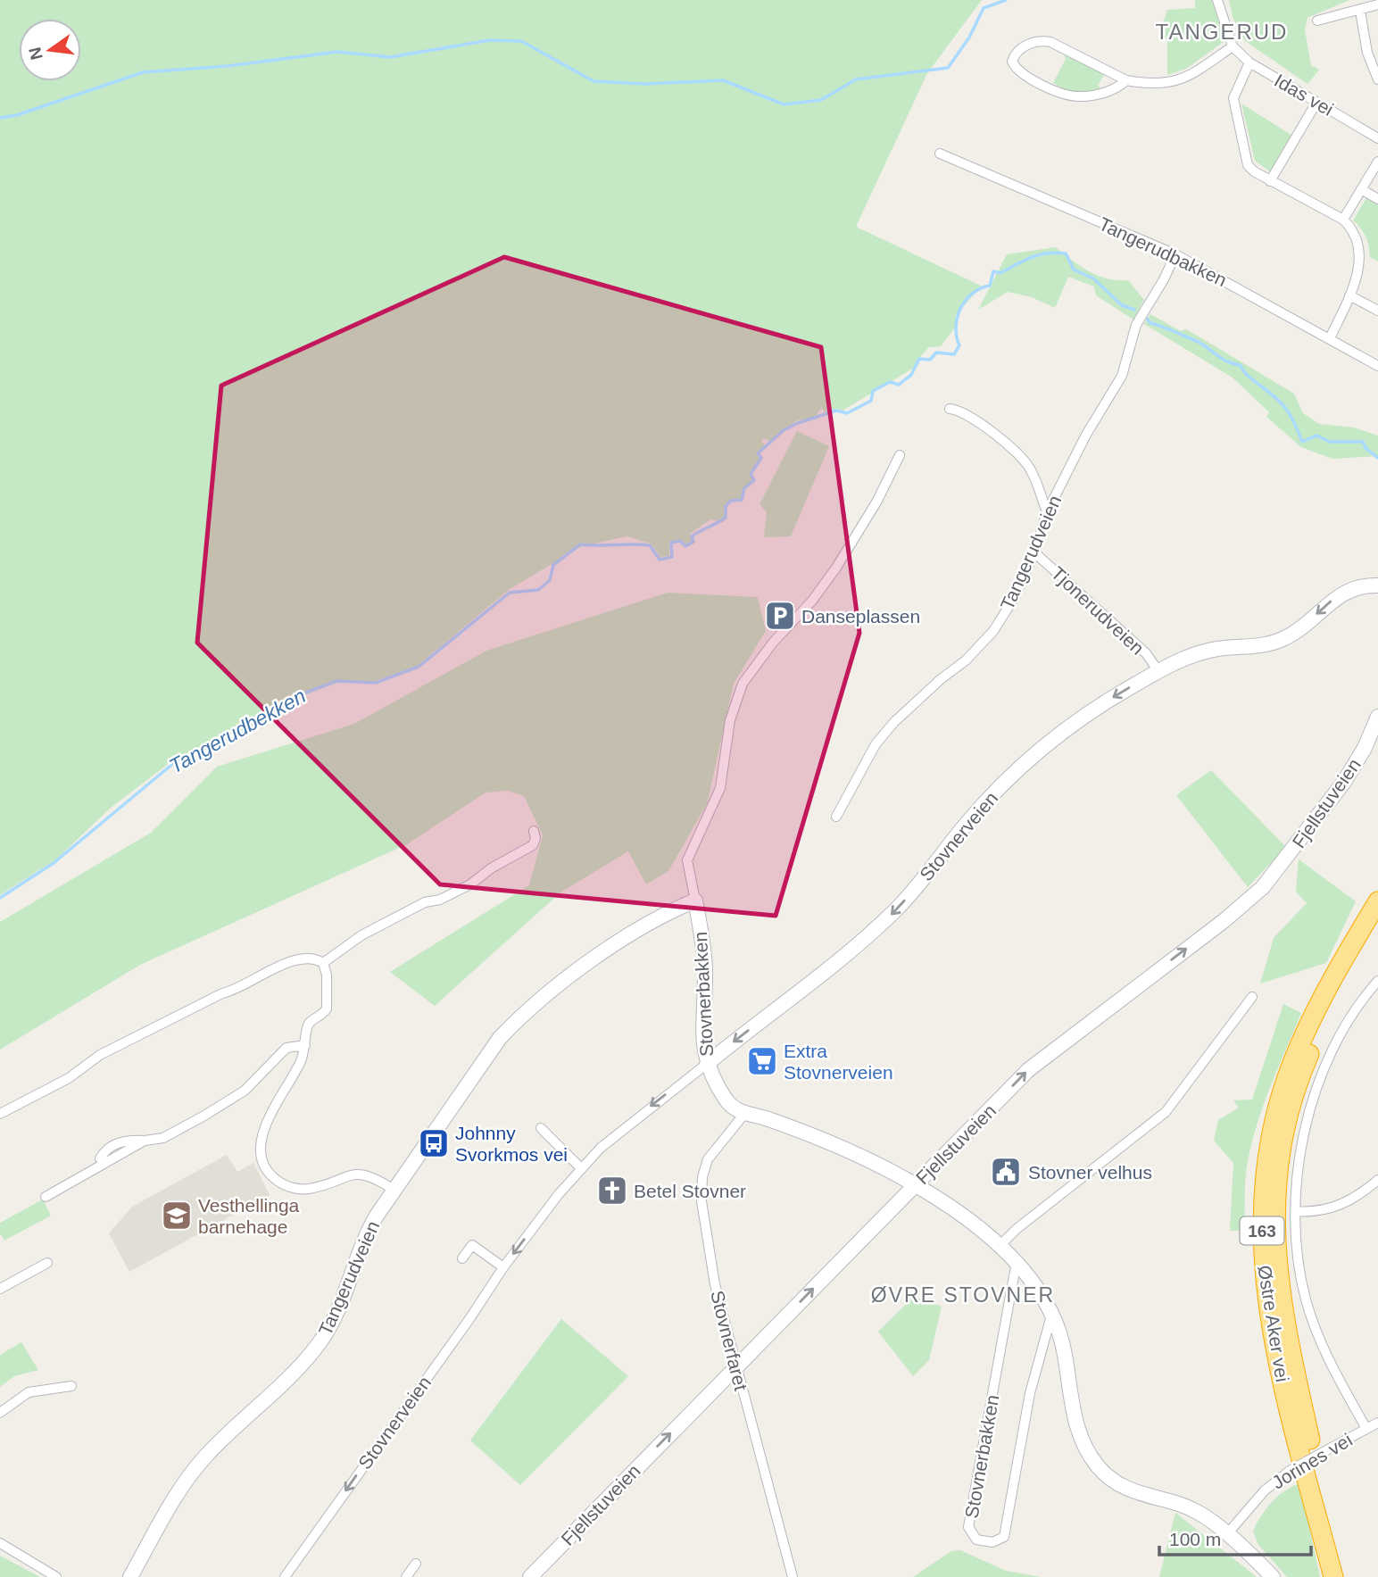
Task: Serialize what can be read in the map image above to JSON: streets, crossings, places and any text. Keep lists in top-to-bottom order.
{
  "streets": {
    "highway": ["163", "Østre Aker vei"],
    "street": [
      "Idas vei",
      "Tangerudbakken",
      "Tangerudveien",
      "Tjonerudveien",
      "Fjellstuveien",
      "Stovnerveien",
      "Stovnerbakken",
      "Stovnerfaret",
      "Jorines vei"
    ]
  },
  "crossings": [
    ["Tangerudbakken", "Tangerudveien"],
    ["Tangerudveien", "Tjonerudveien"],
    ["Tangerudveien", "Stovnerbakken"],
    ["Tjonerudveien", "Stovnerveien"],
    ["Fjellstuveien", "Stovnerbakken"],
    ["Fjellstuveien", "Stovnerfaret"],
    ["Stovnerveien", "Stovnerbakken"],
    ["Stovnerbakken", "Stovnerfaret"],
    ["Stovnerbakken", "Jorines vei"]
  ],
  "one_way": ["Fjellstuveien", "Stovnerveien"],
  "districts": ["TANGERUD", "ØVRE STOVNER"],
  "water": ["Tangerudbekken"],
  "places": {
    "parking": ["Danseplassen"],
    "supermarket": ["Extra Stovnerveien"],
    "bus stop": ["Johnny Svorkmos vei"],
    "public building": ["Stovner velhus"],
    "church": ["Betel Stovner"],
    "school or university": ["Vesthellinga barnehage"]
  },
  "scale_bar": "100 m",
  "north": "left"
}
